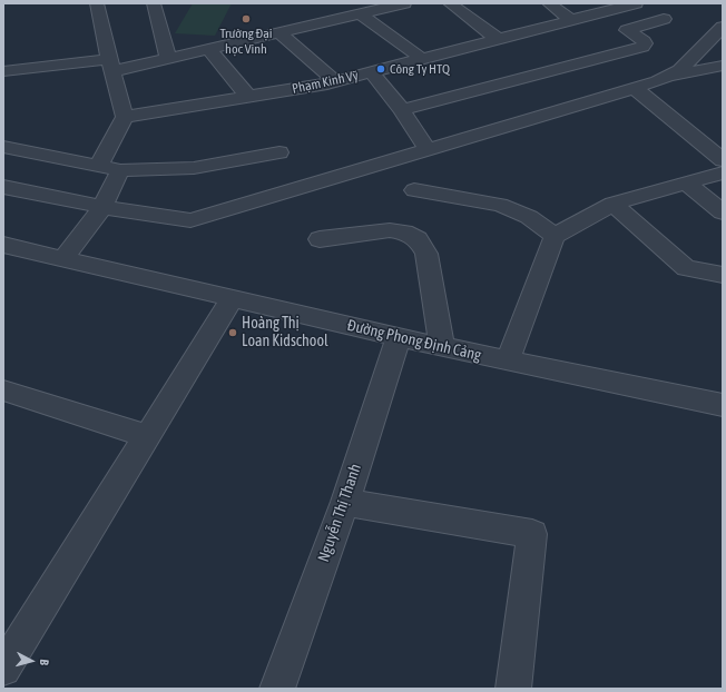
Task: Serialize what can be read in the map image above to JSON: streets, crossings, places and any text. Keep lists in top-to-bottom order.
{
  "streets": {
    "street": ["Phạm Kinh Vỹ", "Đường Phong Định Cảng", "Nguyễn Thị Thanh"]
  },
  "crossings": [
    ["Đường Phong Định Cảng", "Nguyễn Thị Thanh"]
  ],
  "places": ["Trường Đại học Vinh", "Công Ty HTQ", "Hoàng Thị Loan Kidschool"],
  "north": "right"
}
